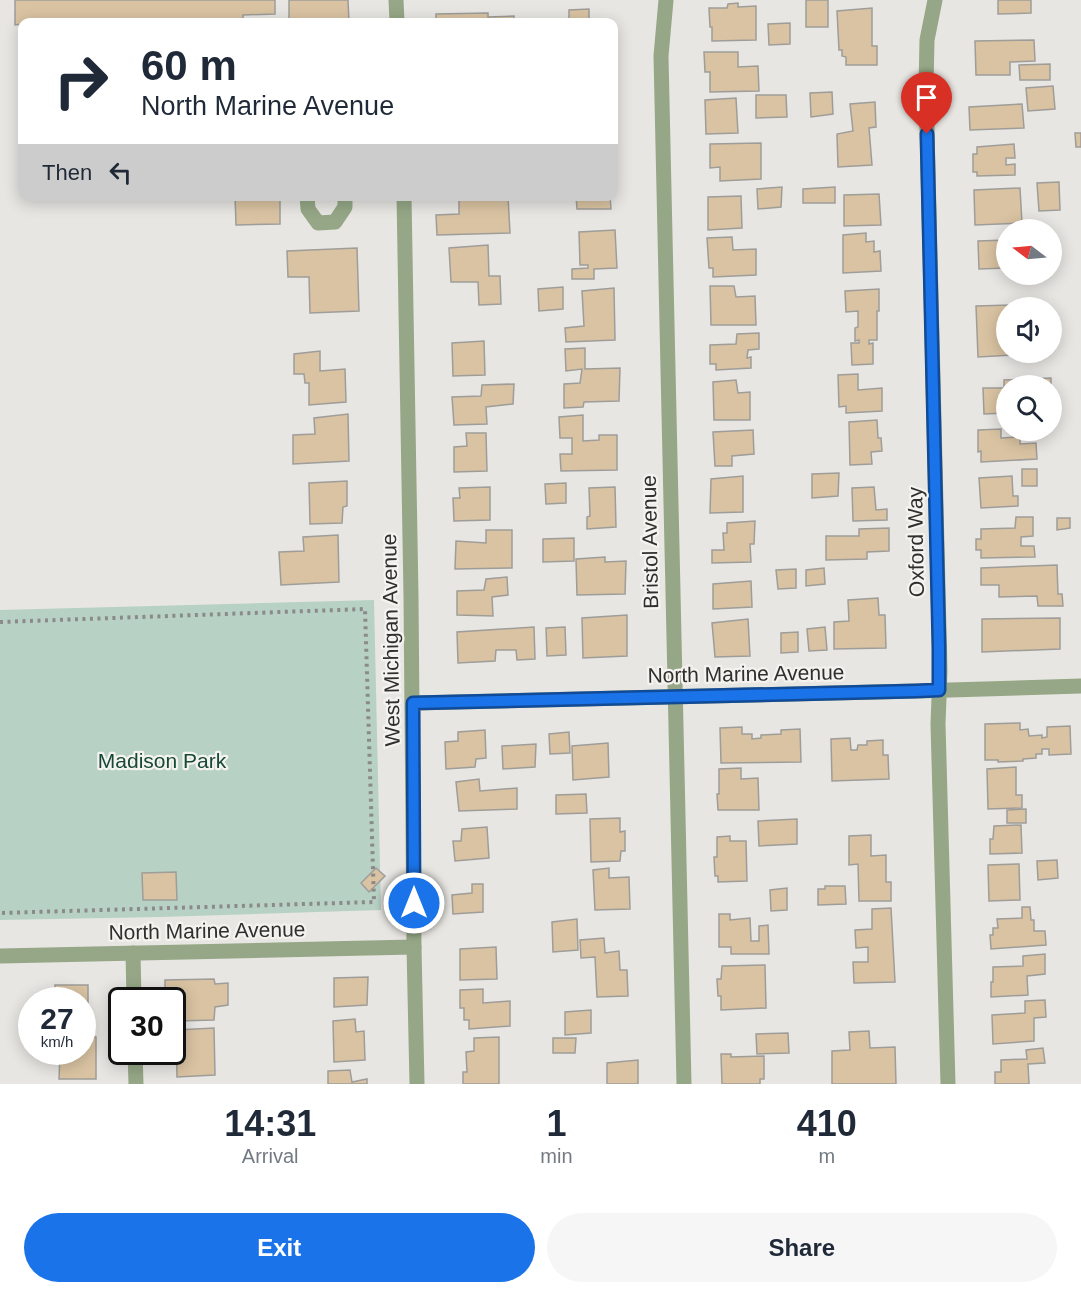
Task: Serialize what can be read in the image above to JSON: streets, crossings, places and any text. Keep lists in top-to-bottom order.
{
  "streets": {
    "street": [
      "Bristol Avenue",
      "Oxford Way",
      "West Michigan Avenue",
      "North Marine Avenue"
    ]
  },
  "crossings": [
    ["Bristol Avenue", "North Marine Avenue"],
    ["Oxford Way", "North Marine Avenue"],
    ["West Michigan Avenue", "North Marine Avenue"]
  ],
  "parks": ["Madison Park"],
  "north": "left",
  "page": {
    "turn": ["60 m", "North Marine Avenue"],
    "then": "Then",
    "speed": "27 km/h",
    "limit": "30",
    "eta": [
      "14:31",
      "Arrival",
      "1",
      "min",
      "410",
      "m"
    ],
    "buttons": ["Exit", "Share"]
  }
}
